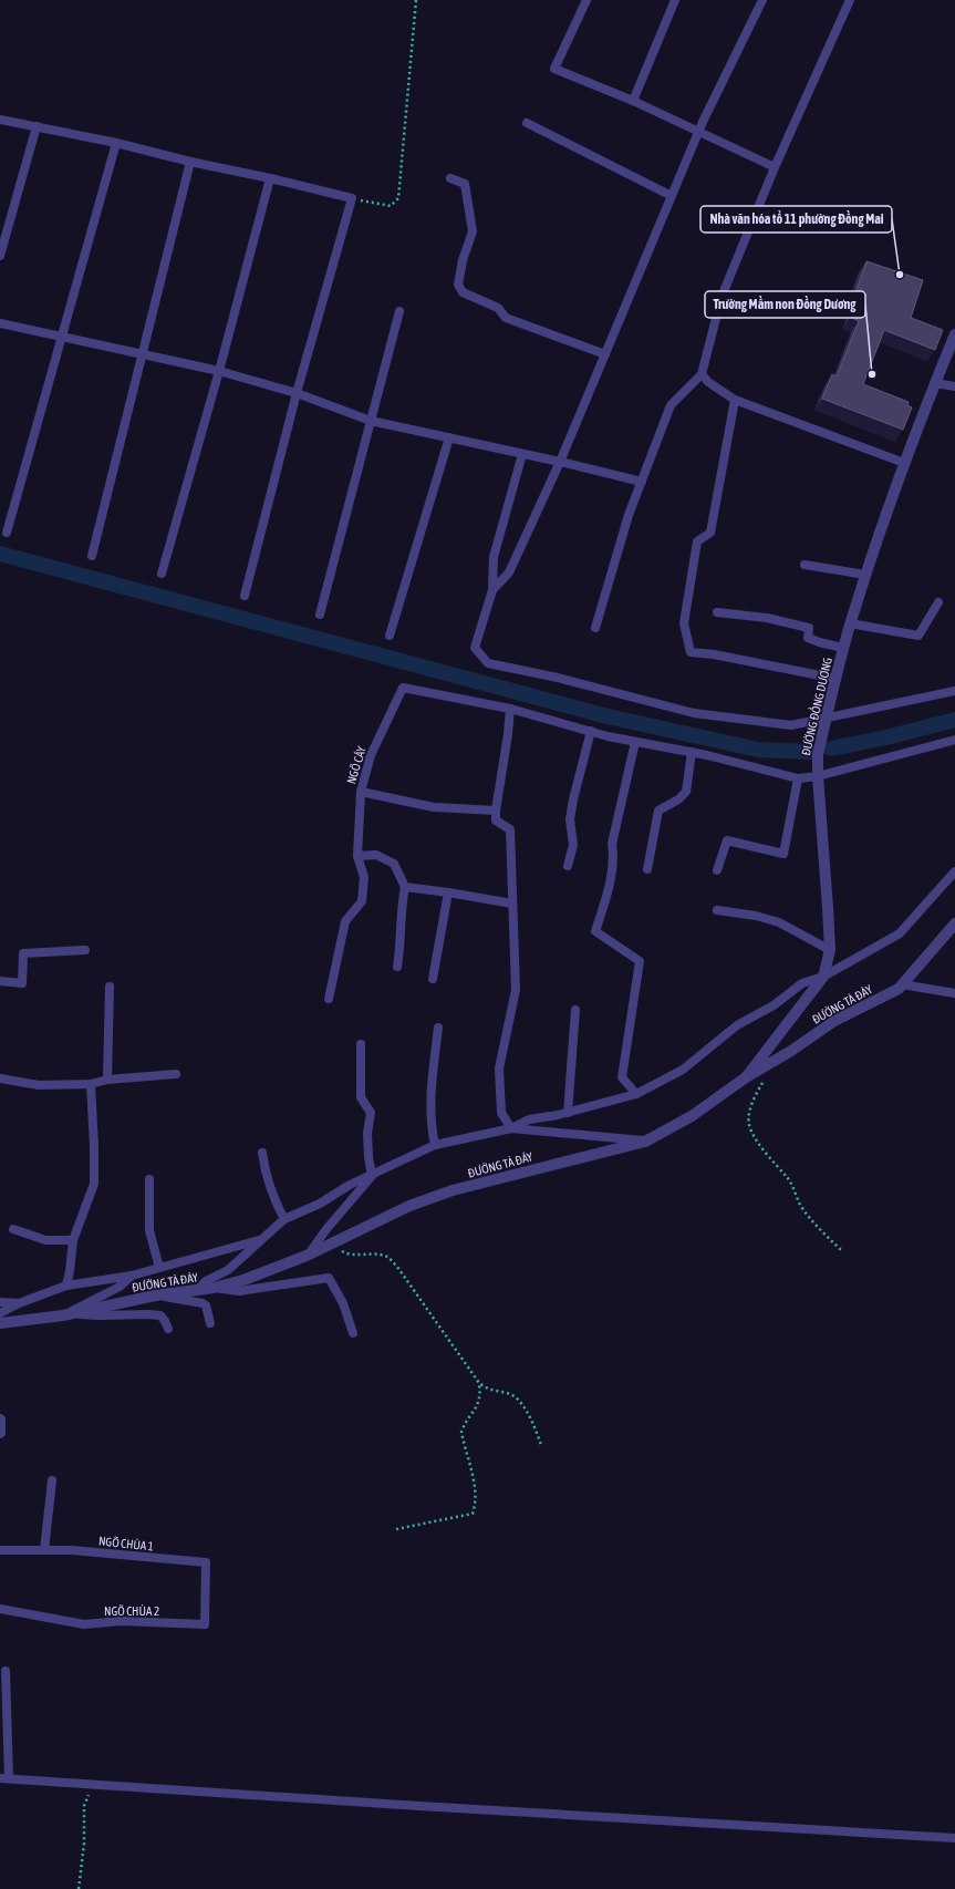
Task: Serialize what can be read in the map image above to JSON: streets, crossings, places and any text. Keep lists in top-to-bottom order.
{
  "streets": {
    "street": ["ĐƯỜNG ĐỒNG DƯƠNG", "ĐƯỜNG TÀ ĐÁY"],
    "lane": ["NGÕ CÂY", "NGÕ CHÙA 1", "NGÕ CHÙA 2"]
  },
  "crossings": [
    ["ĐƯỜNG ĐỒNG DƯƠNG", "ĐƯỜNG TÀ ĐÁY"],
    ["NGÕ CHÙA 1", "NGÕ CHÙA 2"]
  ],
  "places": ["Nhà văn hóa tổ 11 phường Đồng Mai", "Trường Mầm non Đồng Dương"]
}
